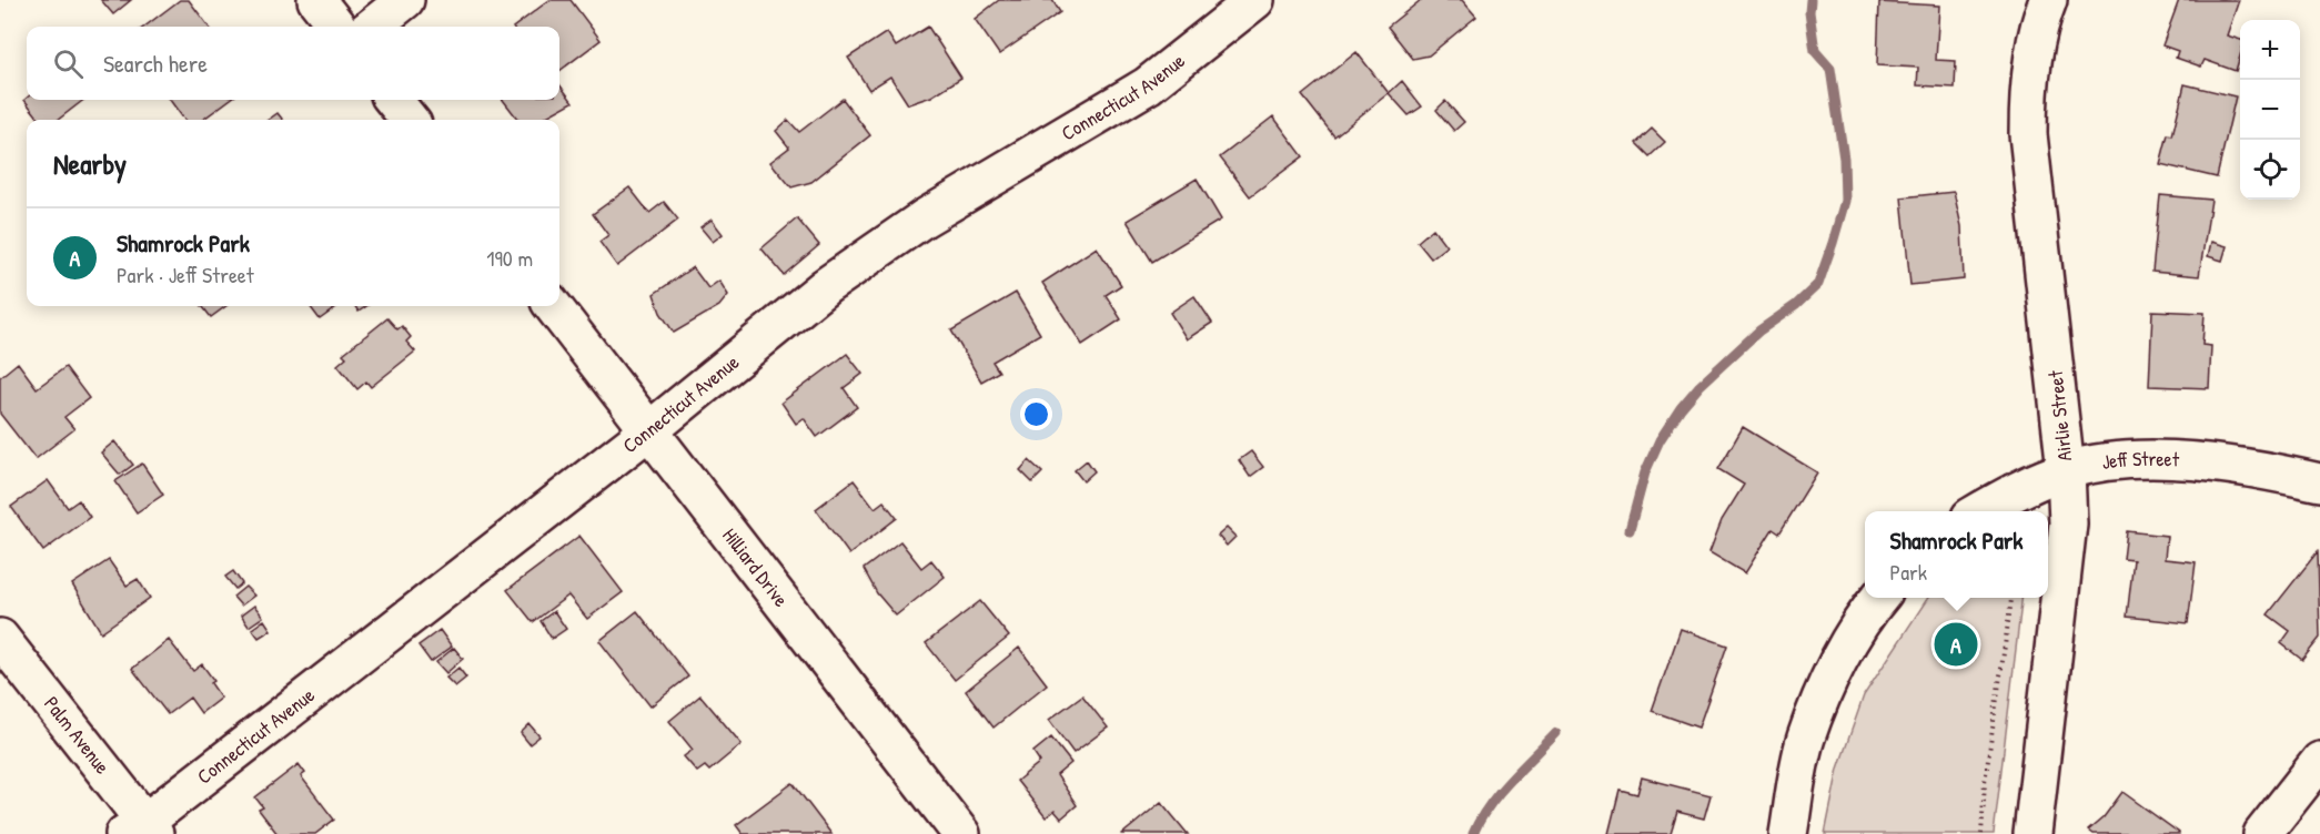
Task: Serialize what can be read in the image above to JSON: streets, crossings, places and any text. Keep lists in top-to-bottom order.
{
  "streets": {
    "street": [
      "Connecticut Avenue",
      "Airlie Street",
      "Jeff Street",
      "Hilliard Drive",
      "Palm Avenue"
    ]
  },
  "crossings": [
    ["Connecticut Avenue", "Hilliard Drive"],
    ["Connecticut Avenue", "Palm Avenue"],
    ["Airlie Street", "Jeff Street"]
  ],
  "page": {
    "map_buttons": ["+", "−"],
    "search": "Search here",
    "heading": "Nearby",
    "list": [
      {
        "mark": "A",
        "name": "Shamrock Park",
        "note": "Park · Jeff Street",
        "value": "190 m"
      }
    ],
    "popup": ["Shamrock Park", "Park"],
    "pins": "A"
  }
}
